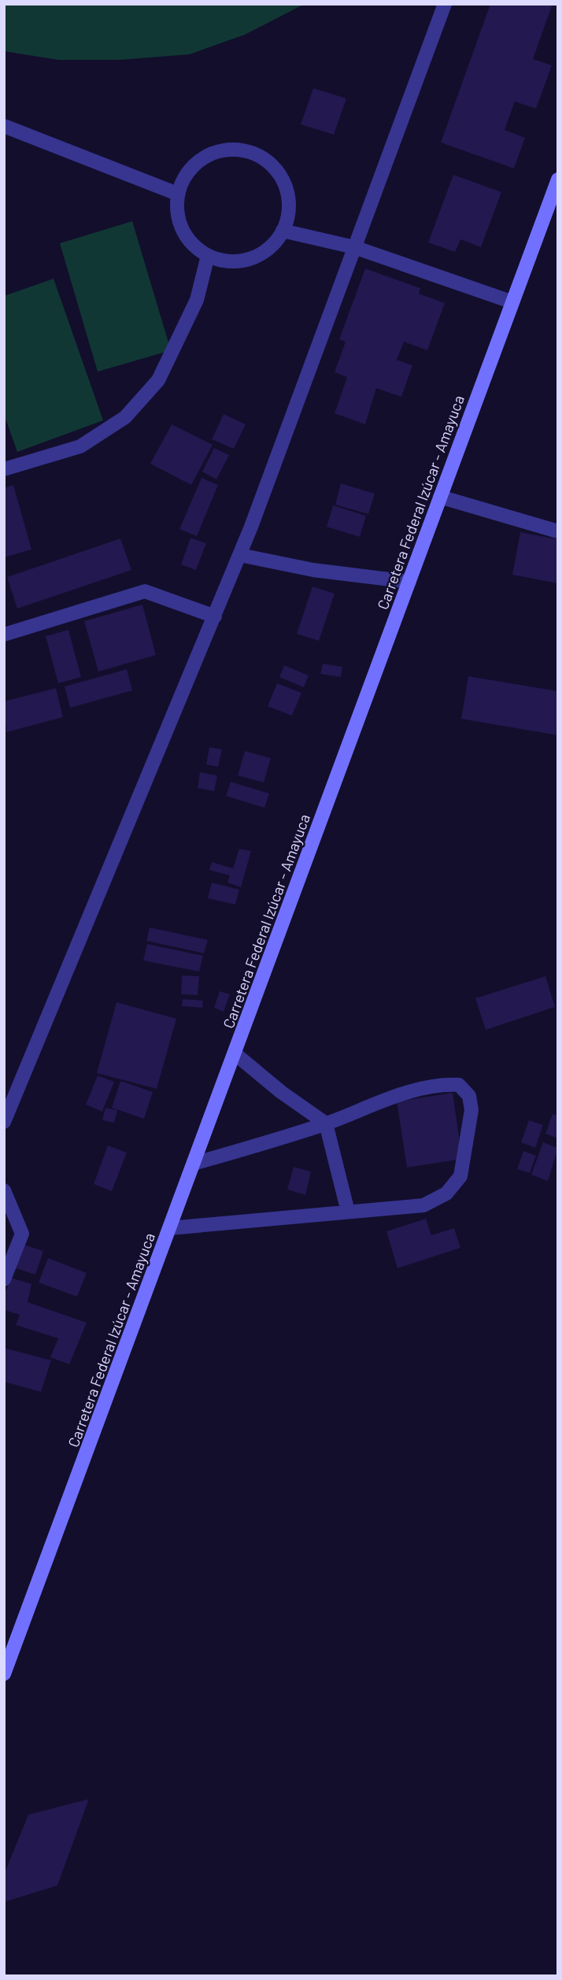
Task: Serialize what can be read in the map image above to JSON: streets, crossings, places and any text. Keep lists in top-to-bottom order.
{
  "streets": {
    "main road": ["Carretera Federal Izúcar - Amayuca"]
  }
}
